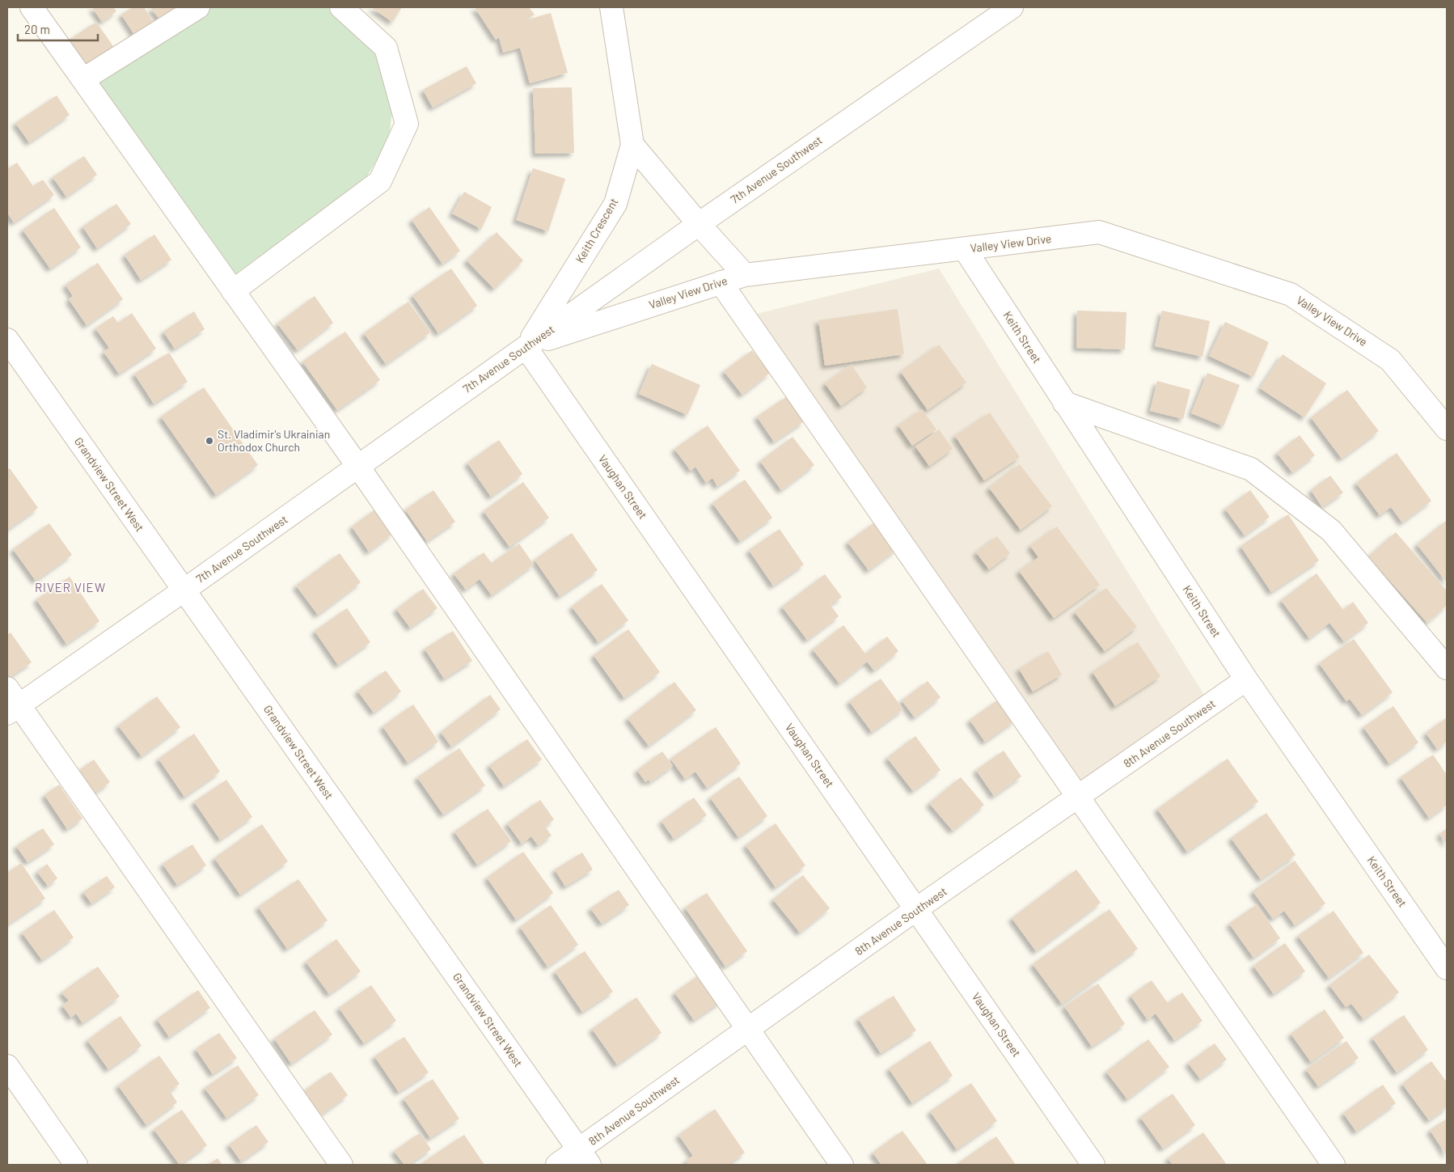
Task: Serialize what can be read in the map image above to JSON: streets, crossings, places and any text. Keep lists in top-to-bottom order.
{
  "streets": {
    "street": [
      "7th Avenue Southwest",
      "Keith Crescent",
      "Valley View Drive",
      "Keith Street",
      "Grandview Street West",
      "Vaughan Street",
      "8th Avenue Southwest"
    ]
  },
  "crossings": [
    ["7th Avenue Southwest", "Keith Crescent"],
    ["7th Avenue Southwest", "Valley View Drive"],
    ["7th Avenue Southwest", "Grandview Street West"],
    ["7th Avenue Southwest", "Vaughan Street"],
    ["Keith Crescent", "Valley View Drive"],
    ["Keith Crescent", "Vaughan Street"],
    ["Valley View Drive", "Keith Street"],
    ["Valley View Drive", "Vaughan Street"],
    ["Keith Street", "8th Avenue Southwest"],
    ["Grandview Street West", "8th Avenue Southwest"],
    ["Vaughan Street", "8th Avenue Southwest"]
  ],
  "districts": ["RIVER VIEW"],
  "places": ["St. Vladimir's Ukrainian Orthodox Church"],
  "scale_bar": "20 m"
}
